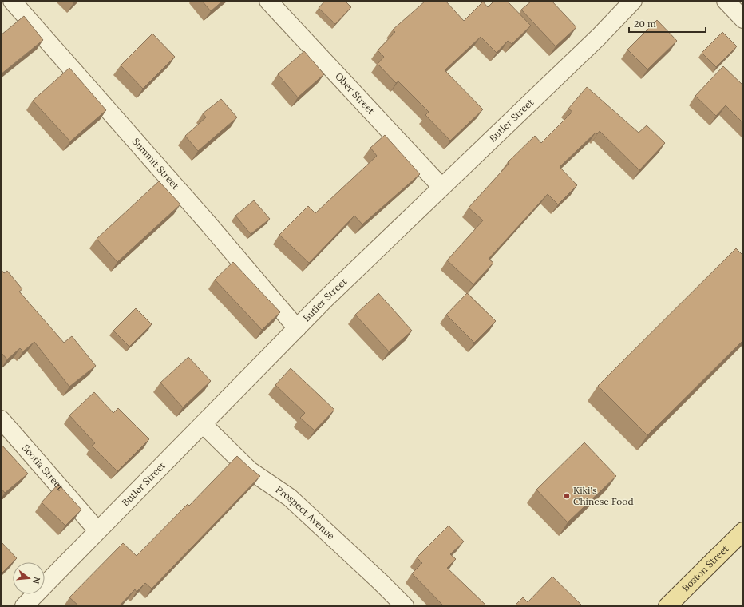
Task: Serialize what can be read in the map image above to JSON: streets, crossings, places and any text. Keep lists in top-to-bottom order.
{
  "streets": {
    "main road": ["Boston Street"],
    "street": [
      "Ober Street",
      "Butler Street",
      "Summit Street",
      "Scotia Street",
      "Prospect Avenue"
    ]
  },
  "crossings": [
    ["Ober Street", "Butler Street"],
    ["Butler Street", "Summit Street"],
    ["Butler Street", "Scotia Street"],
    ["Butler Street", "Prospect Avenue"]
  ],
  "places": ["Kiki's Chinese Food"],
  "scale_bar": "20 m",
  "north": "right"
}
